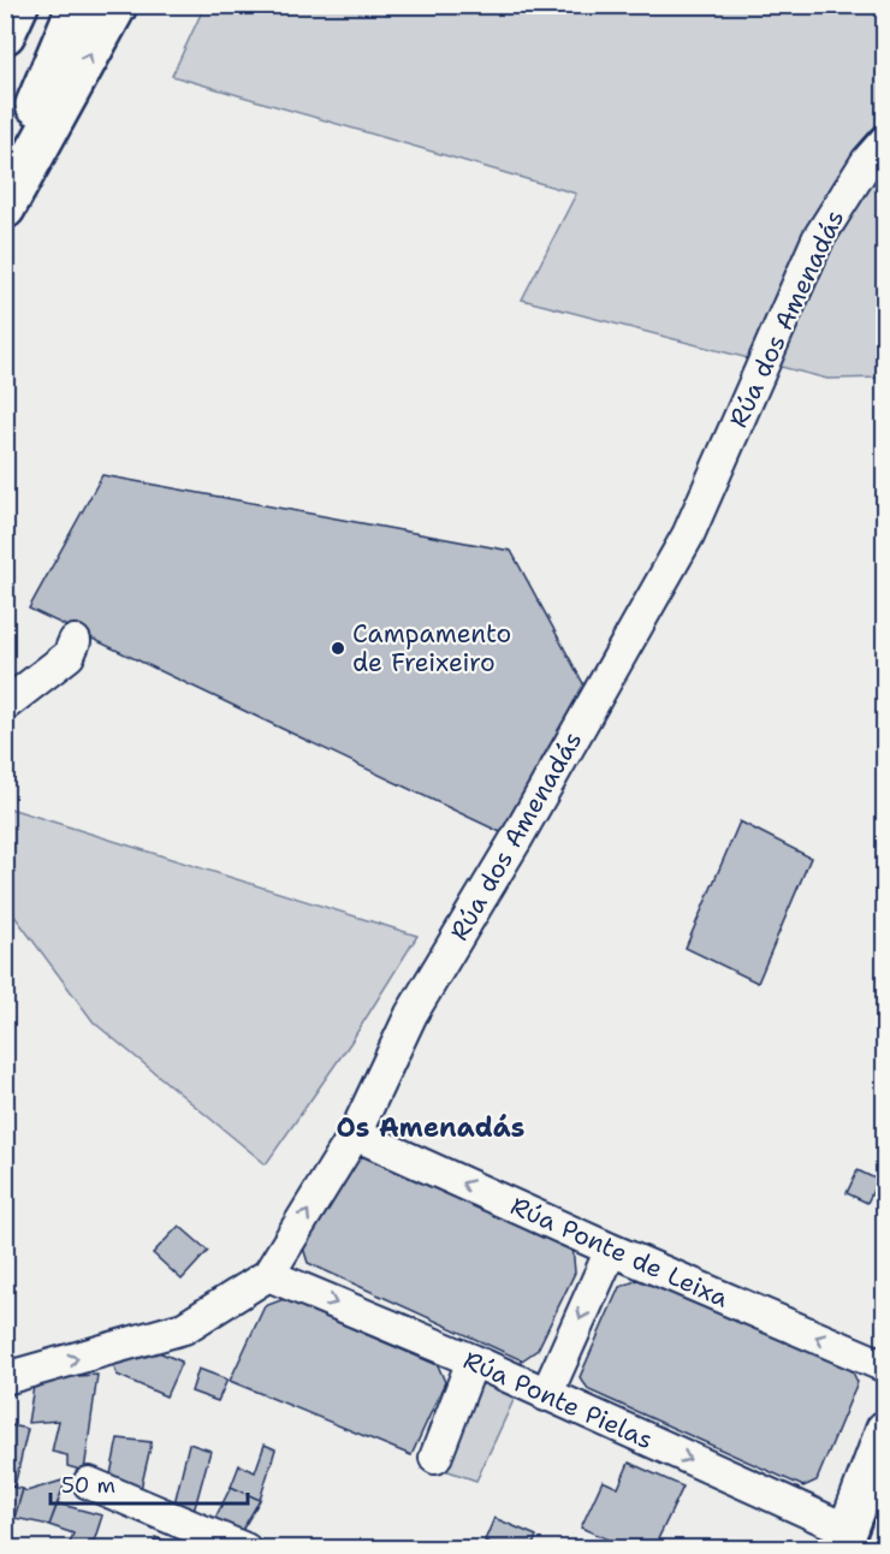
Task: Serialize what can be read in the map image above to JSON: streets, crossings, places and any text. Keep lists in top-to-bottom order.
{
  "streets": {
    "street": ["Rúa dos Amenadás", "Rúa Ponte de Leixa", "Rúa Ponte Pielas"]
  },
  "crossings": [
    ["Rúa dos Amenadás", "Rúa Ponte de Leixa"],
    ["Rúa dos Amenadás", "Rúa Ponte Pielas"]
  ],
  "one_way": ["Rúa Ponte de Leixa", "Rúa Ponte Pielas"],
  "districts": ["Os Amenadás"],
  "places": ["Campamento de Freixeiro"],
  "scale_bar": "50 m"
}
